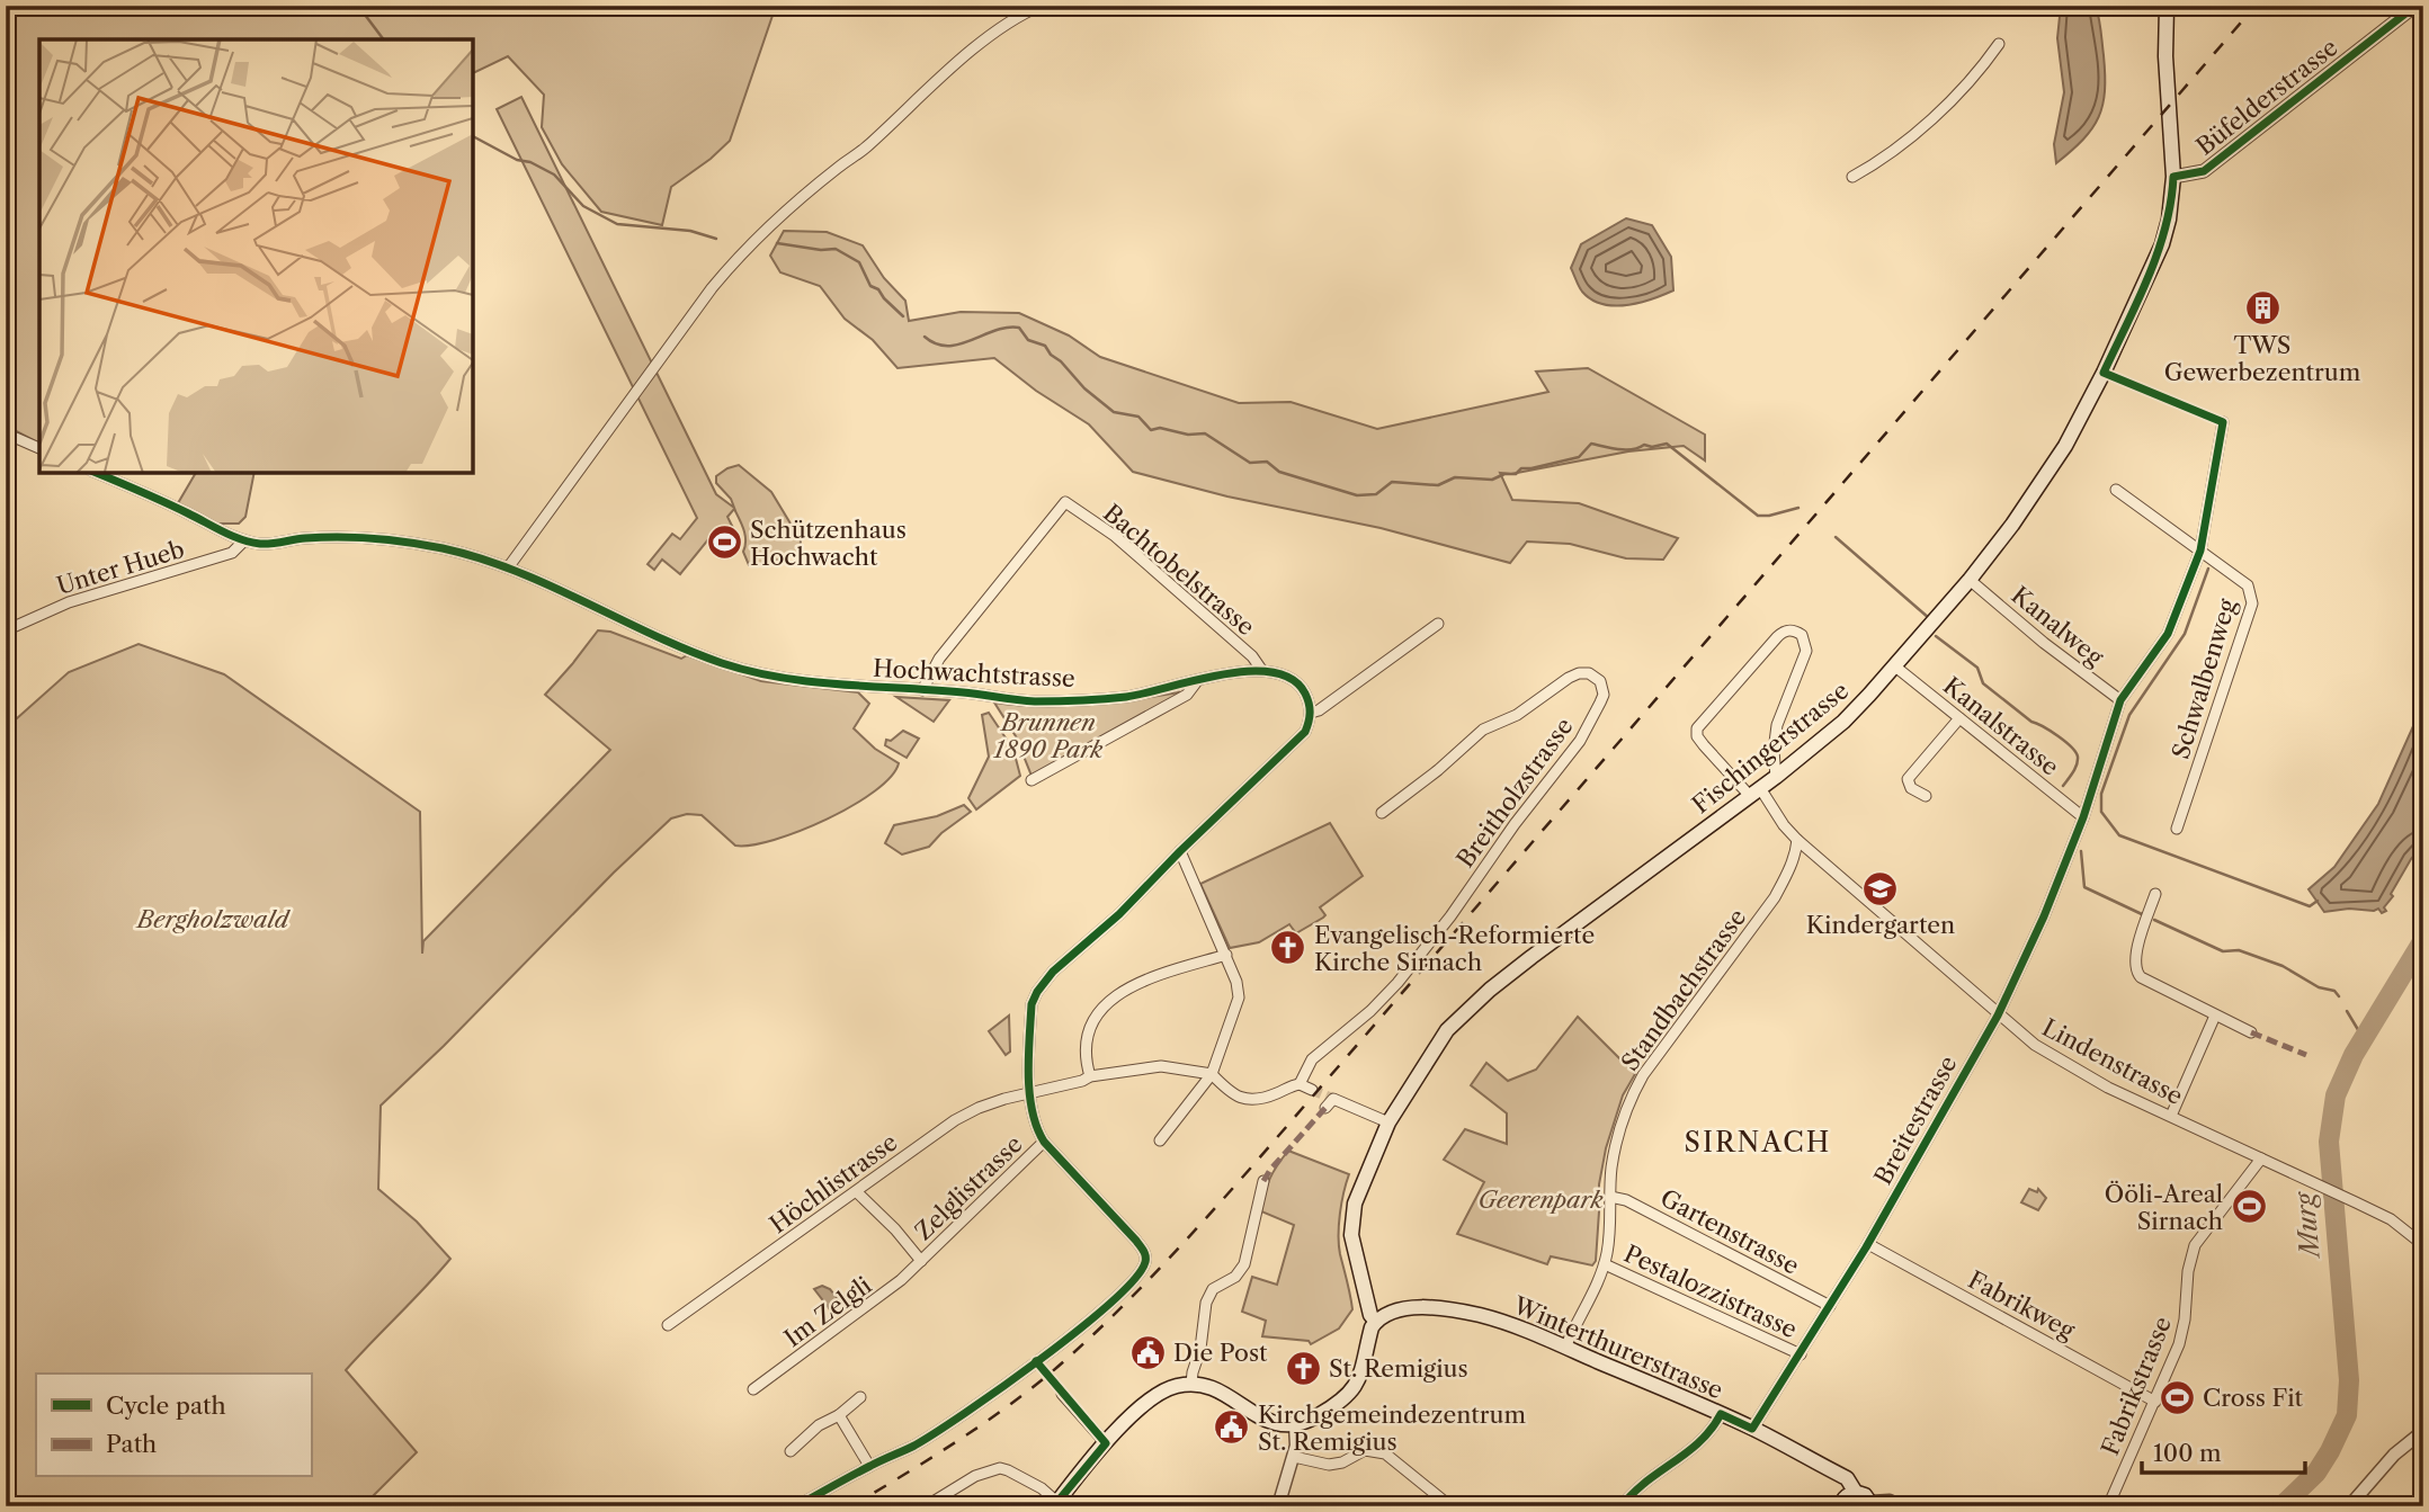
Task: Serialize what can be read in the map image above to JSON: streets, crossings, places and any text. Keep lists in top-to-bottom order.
{
  "streets": {
    "main road": ["Fischingerstrasse", "Winterthurerstrasse"],
    "street": [
      "Büfelderstrasse",
      "Unter Hueb",
      "Bachtobelstrasse",
      "Kanalweg",
      "Hochwachtstrasse",
      "Schwalbenweg",
      "Kanalstrasse",
      "Breitholzstrasse",
      "Standbachstrasse",
      "Lindenstrasse",
      "Breitestrasse",
      "Höchlistrasse",
      "Zelglistrasse",
      "Gartenstrasse",
      "Pestalozzistrasse",
      "Fabrikweg",
      "Im Zelgli",
      "Fabrikstrasse"
    ]
  },
  "crossings": [
    ["Büfelderstrasse", "Fischingerstrasse"],
    ["Unter Hueb", "Hochwachtstrasse"],
    ["Bachtobelstrasse", "Hochwachtstrasse"],
    ["Kanalweg", "Fischingerstrasse"],
    ["Kanalweg", "Breitestrasse"],
    ["Schwalbenweg", "Breitestrasse"],
    ["Kanalstrasse", "Fischingerstrasse"],
    ["Kanalstrasse", "Breitestrasse"],
    ["Fischingerstrasse", "Lindenstrasse"],
    ["Fischingerstrasse", "Winterthurerstrasse"],
    ["Standbachstrasse", "Lindenstrasse"],
    ["Standbachstrasse", "Gartenstrasse"],
    ["Standbachstrasse", "Pestalozzistrasse"],
    ["Standbachstrasse", "Winterthurerstrasse"],
    ["Lindenstrasse", "Breitestrasse"],
    ["Lindenstrasse", "Fabrikstrasse"],
    ["Breitestrasse", "Gartenstrasse"],
    ["Breitestrasse", "Pestalozzistrasse"],
    ["Breitestrasse", "Fabrikweg"],
    ["Breitestrasse", "Winterthurerstrasse"],
    ["Zelglistrasse", "Im Zelgli"],
    ["Fabrikweg", "Fabrikstrasse"]
  ],
  "districts": ["SIRNACH"],
  "water": ["Murg"],
  "parks": ["Brunnen 1890 Park", "Bergholzwald", "Geerenpark"],
  "places": {
    "building": ["TWS Gewerbezentrum"],
    "sports": ["Schützenhaus Hochwacht", "Ööli-Areal Sirnach", "Cross Fit"],
    "school or university": ["Kindergarten"],
    "church": ["Evangelisch-Reformierte Kirche Sirnach", "St. Remigius"],
    "public building": ["Die Post", "Kirchgemeindezentrum St. Remigius"]
  },
  "legend": ["Cycle path", "Path"],
  "scale_bar": "100 m"
}
